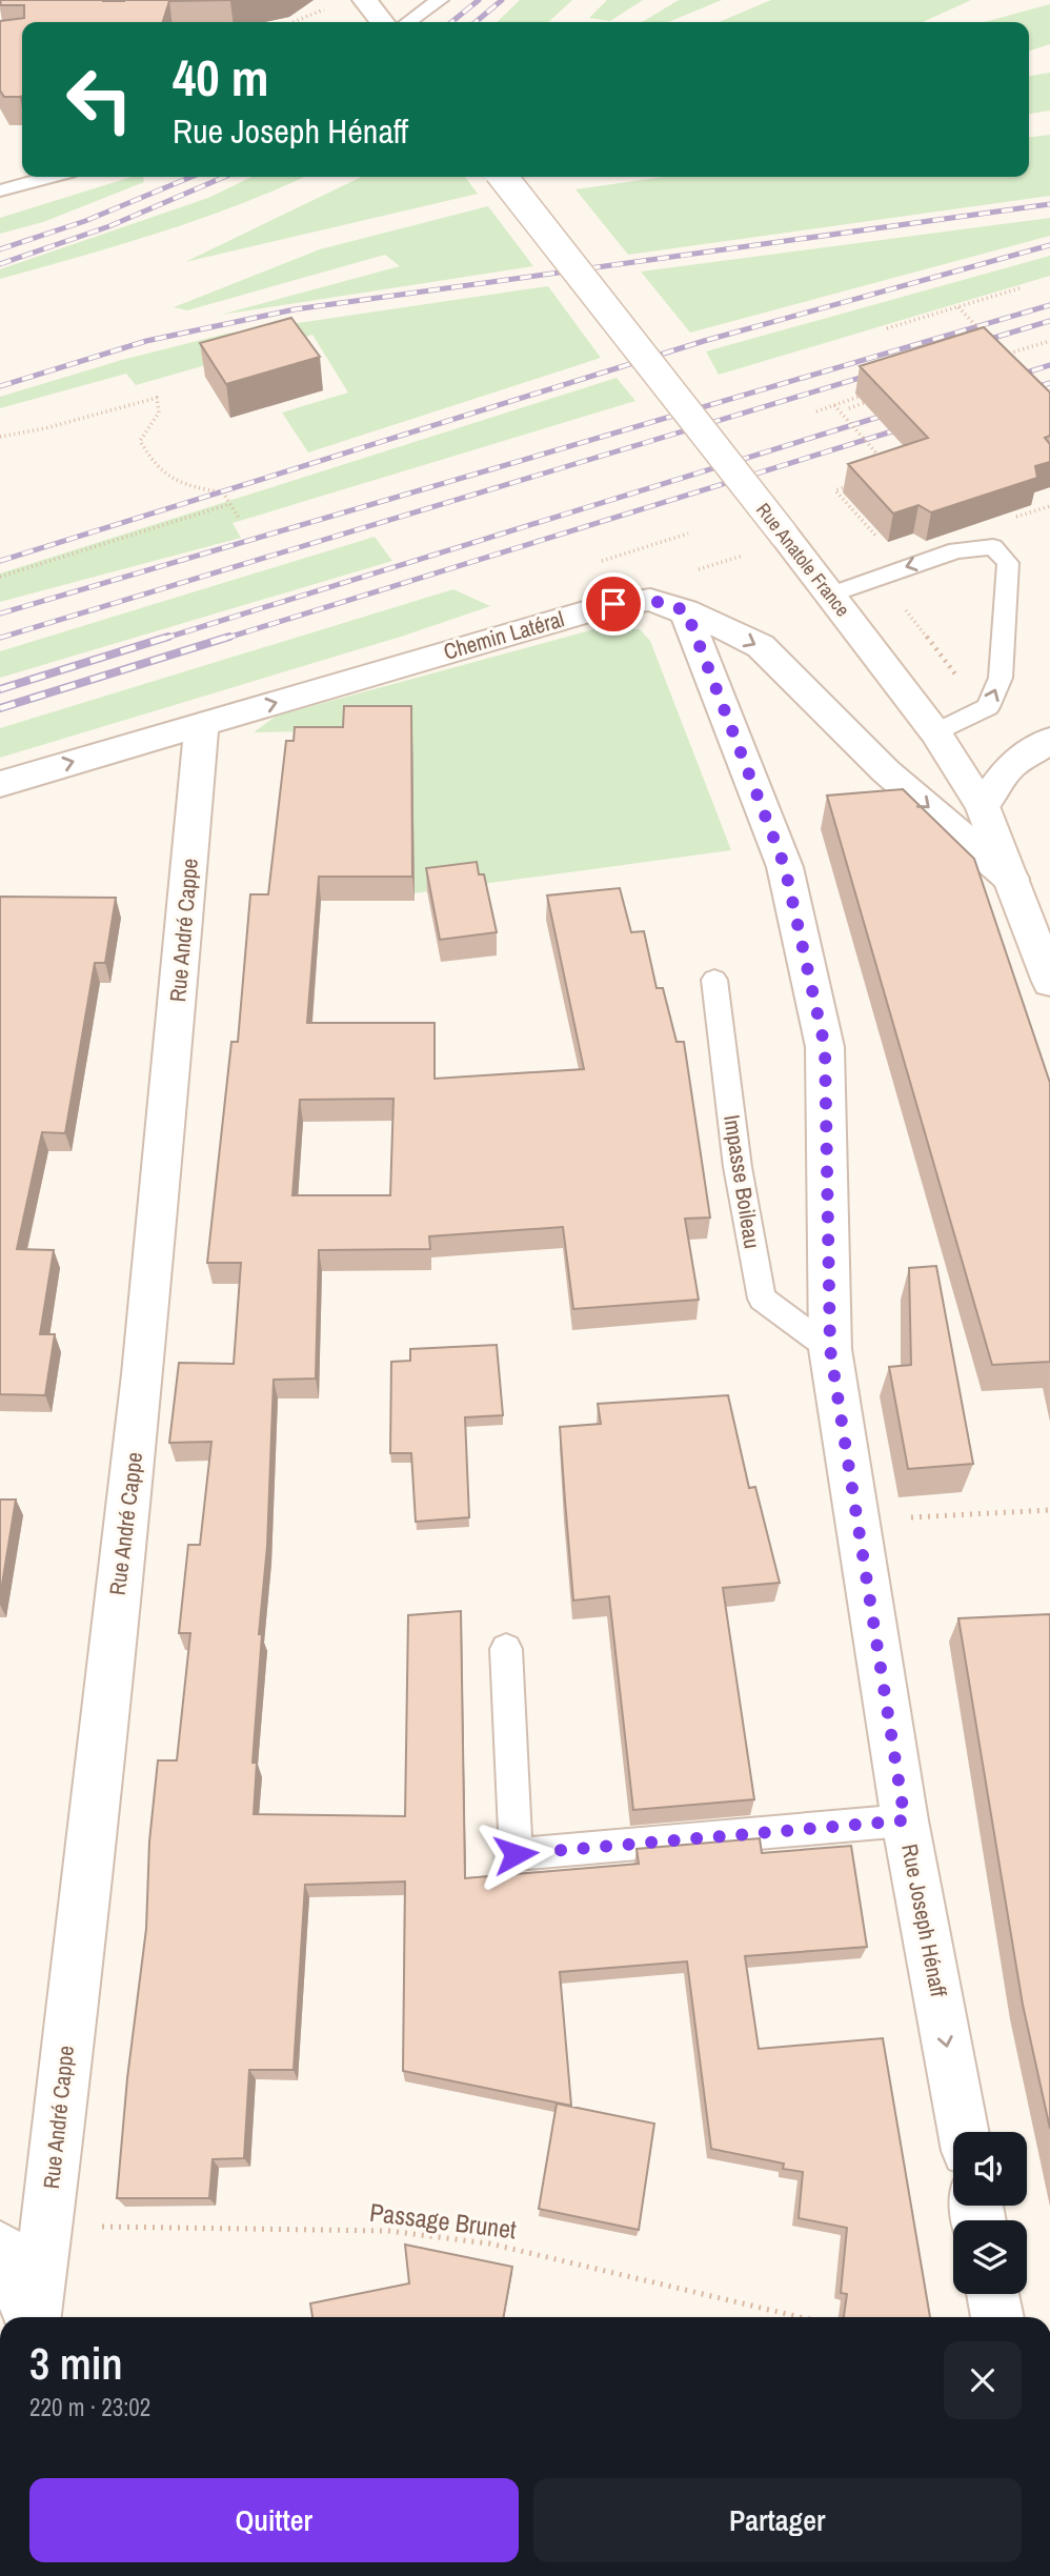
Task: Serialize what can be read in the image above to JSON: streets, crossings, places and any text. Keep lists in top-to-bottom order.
{
  "streets": {
    "street": [
      "Rue Anatole France",
      "Chemin Latéral",
      "Rue André Cappe",
      "Rue Joseph Hénaff"
    ],
    "lane": ["Impasse Boileau"],
    "path": ["Passage Brunet"]
  },
  "crossings": [
    ["Rue Anatole France", "Chemin Latéral"],
    ["Chemin Latéral", "Rue André Cappe"],
    ["Chemin Latéral", "Rue Joseph Hénaff"],
    ["Rue André Cappe", "Passage Brunet"],
    ["Impasse Boileau", "Rue Joseph Hénaff"]
  ],
  "one_way": ["Chemin Latéral"],
  "page": {
    "turn": ["40 m", "Rue Joseph Hénaff"],
    "heading": ["3 min", "220 m · 23:02"],
    "buttons": ["Quitter", "Partager"]
  }
}
